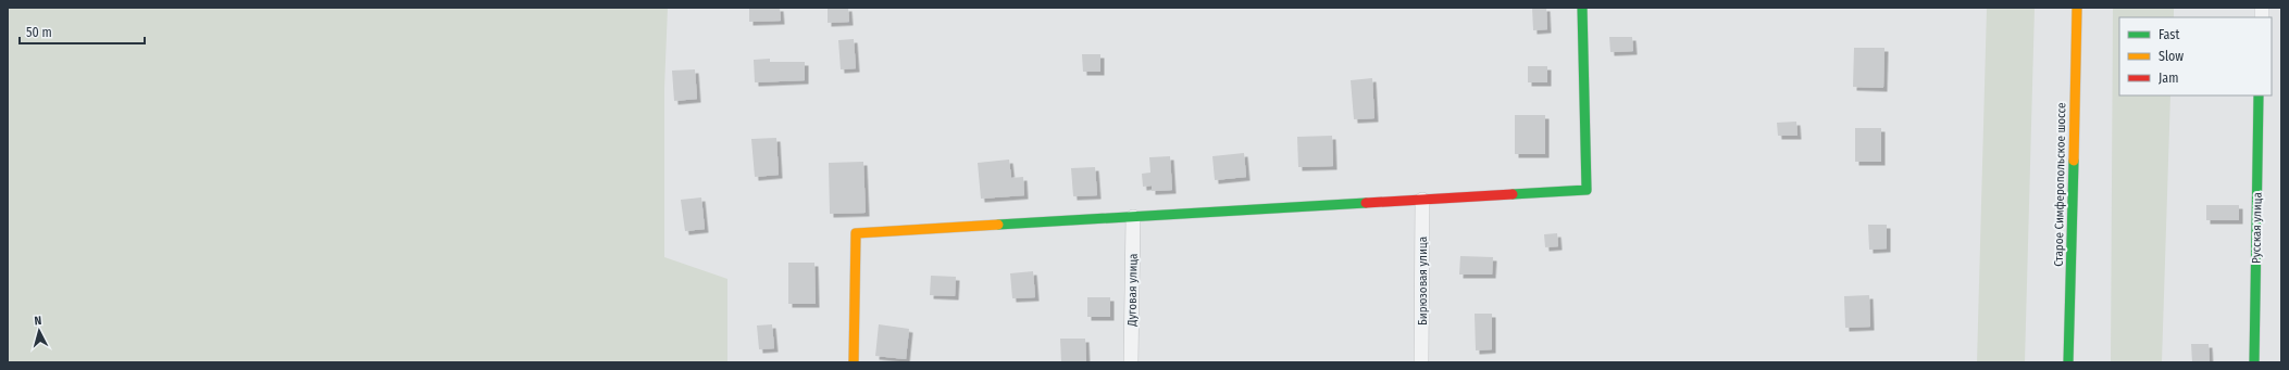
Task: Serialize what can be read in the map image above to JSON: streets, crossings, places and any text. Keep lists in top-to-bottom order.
{
  "streets": {
    "street": [
      "Старое Симферопольское шоссе",
      "Русская улица",
      "Бирюзовая улица",
      "Дуговая улица"
    ]
  },
  "legend": ["Fast", "Slow", "Jam"],
  "scale_bar": "50 m",
  "north": "top"
}
